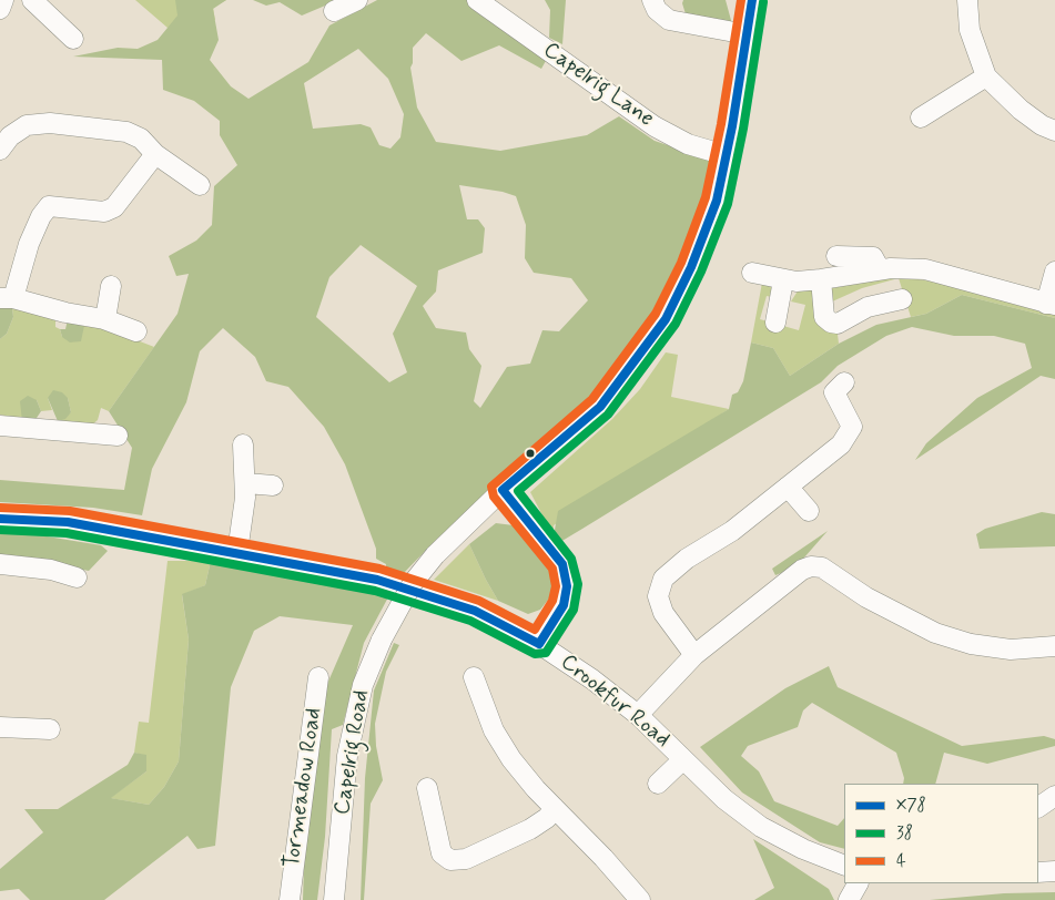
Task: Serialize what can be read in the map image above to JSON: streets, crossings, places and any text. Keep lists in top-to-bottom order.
{
  "streets": {
    "street": [
      "Capelrig Lane",
      "Crookfur Road",
      "Capelrig Road",
      "Tormeadow Road"
    ]
  },
  "crossings": [
    ["Capelrig Lane", "Capelrig Road"]
  ],
  "lines": ["transit line X78", "transit line 4", "transit line 38"],
  "legend": ["X78", "38", "4"]
}
